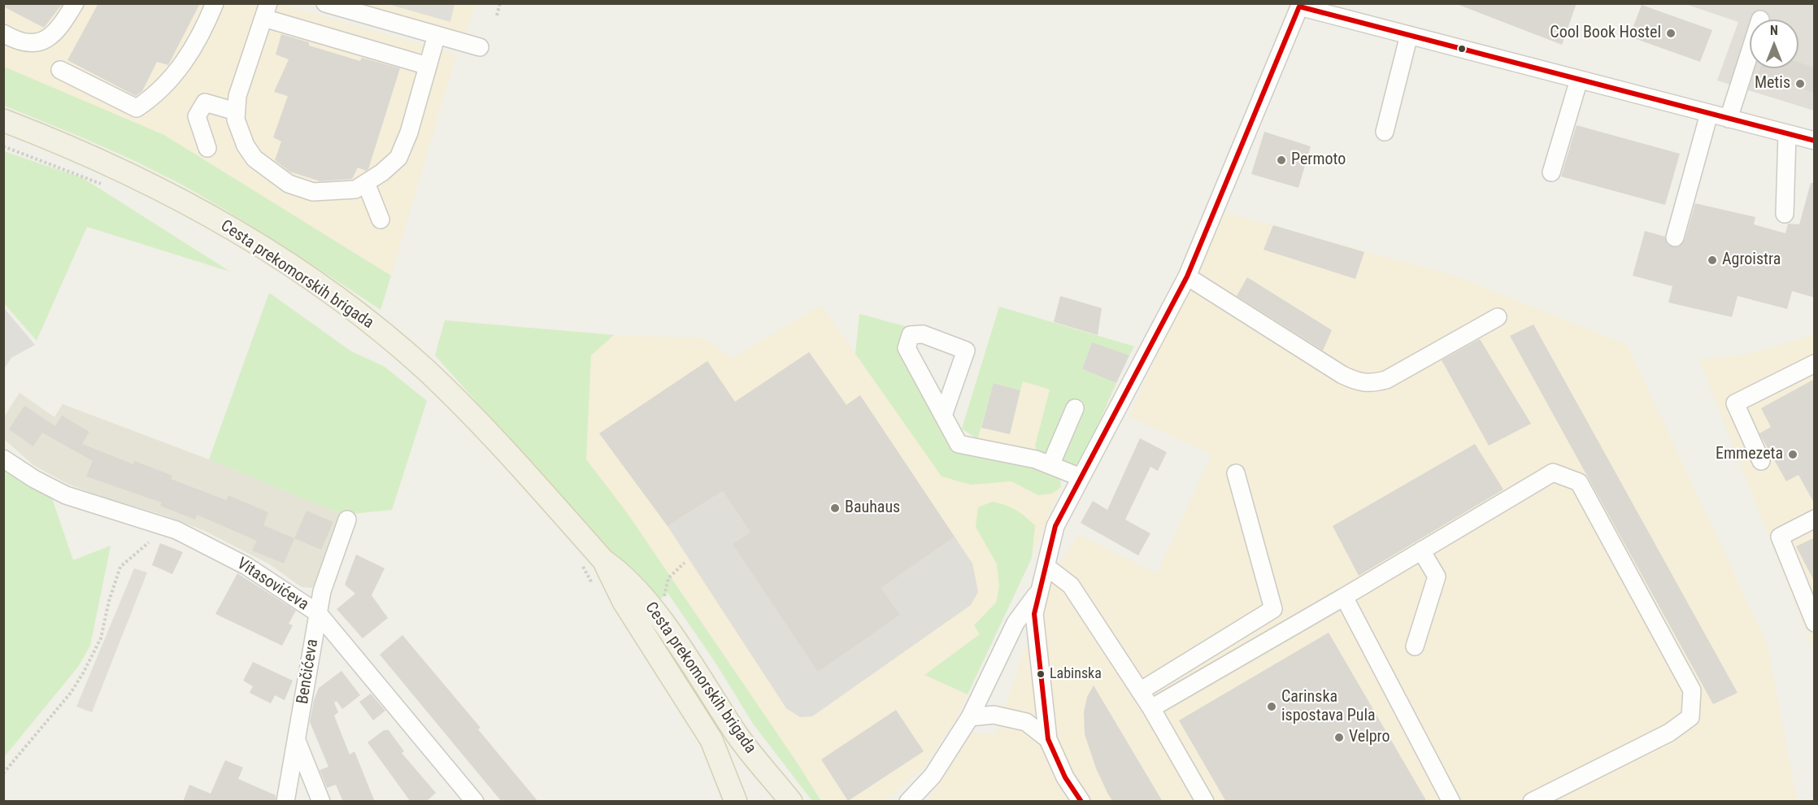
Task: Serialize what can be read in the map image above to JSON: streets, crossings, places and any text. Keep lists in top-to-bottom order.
{
  "streets": {
    "main road": ["Cesta prekomorskih brigada"],
    "street": ["Vitasovićeva", "Benčićeva"]
  },
  "crossings": [
    ["Vitasovićeva", "Benčićeva"]
  ],
  "places": [
    "Cool Book Hostel",
    "Metis",
    "Permoto",
    "Agroistra",
    "Emmezeta",
    "Bauhaus",
    "Labinska",
    "Carinska ispostava Pula",
    "Velpro"
  ],
  "north": "top"
}
